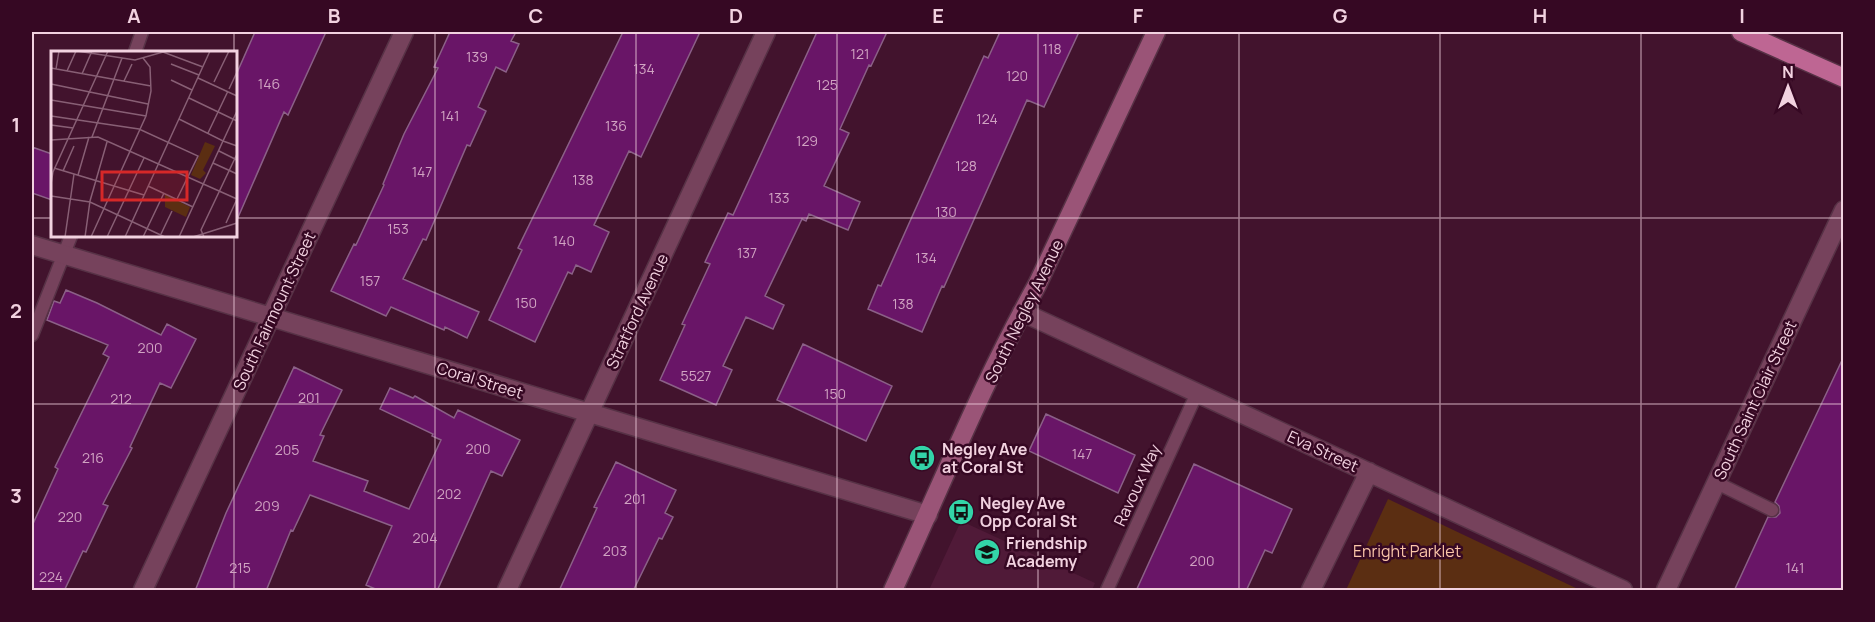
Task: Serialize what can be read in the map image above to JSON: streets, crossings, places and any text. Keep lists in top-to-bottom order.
{
  "streets": {
    "main road": ["South Negley Avenue"],
    "street": [
      "South Fairmount Street",
      "Stratford Avenue",
      "Coral Street",
      "South Saint Clair Street",
      "Eva Street"
    ],
    "lane": ["Ravoux Way"]
  },
  "crossings": [
    ["South Fairmount Street", "Coral Street"],
    ["Stratford Avenue", "Coral Street"],
    ["South Negley Avenue", "Coral Street"],
    ["South Negley Avenue", "Eva Street"],
    ["Eva Street", "Ravoux Way"]
  ],
  "parks": ["Enright Parklet"],
  "places": {
    "bus stop": ["Negley Ave at Coral St", "Negley Ave Opp Coral St"],
    "school or university": ["Friendship Academy"]
  },
  "house_numbers": [
    "118",
    "121",
    "139",
    "134",
    "120",
    "146",
    "125",
    "141",
    "124",
    "136",
    "129",
    "128",
    "147",
    "138",
    "133",
    "130",
    "153",
    "140",
    "137",
    "134",
    "157",
    "150",
    "138",
    "200",
    "5527",
    "150",
    "201",
    "212",
    "200",
    "205",
    "147",
    "216",
    "202",
    "201",
    "209",
    "220",
    "204",
    "203",
    "200",
    "215",
    "141",
    "224"
  ],
  "north": "top",
  "grid": {
    "columns": [
      "A",
      "B",
      "C",
      "D",
      "E",
      "F",
      "G",
      "H",
      "I"
    ],
    "rows": ["1", "2", "3"]
  }
}
